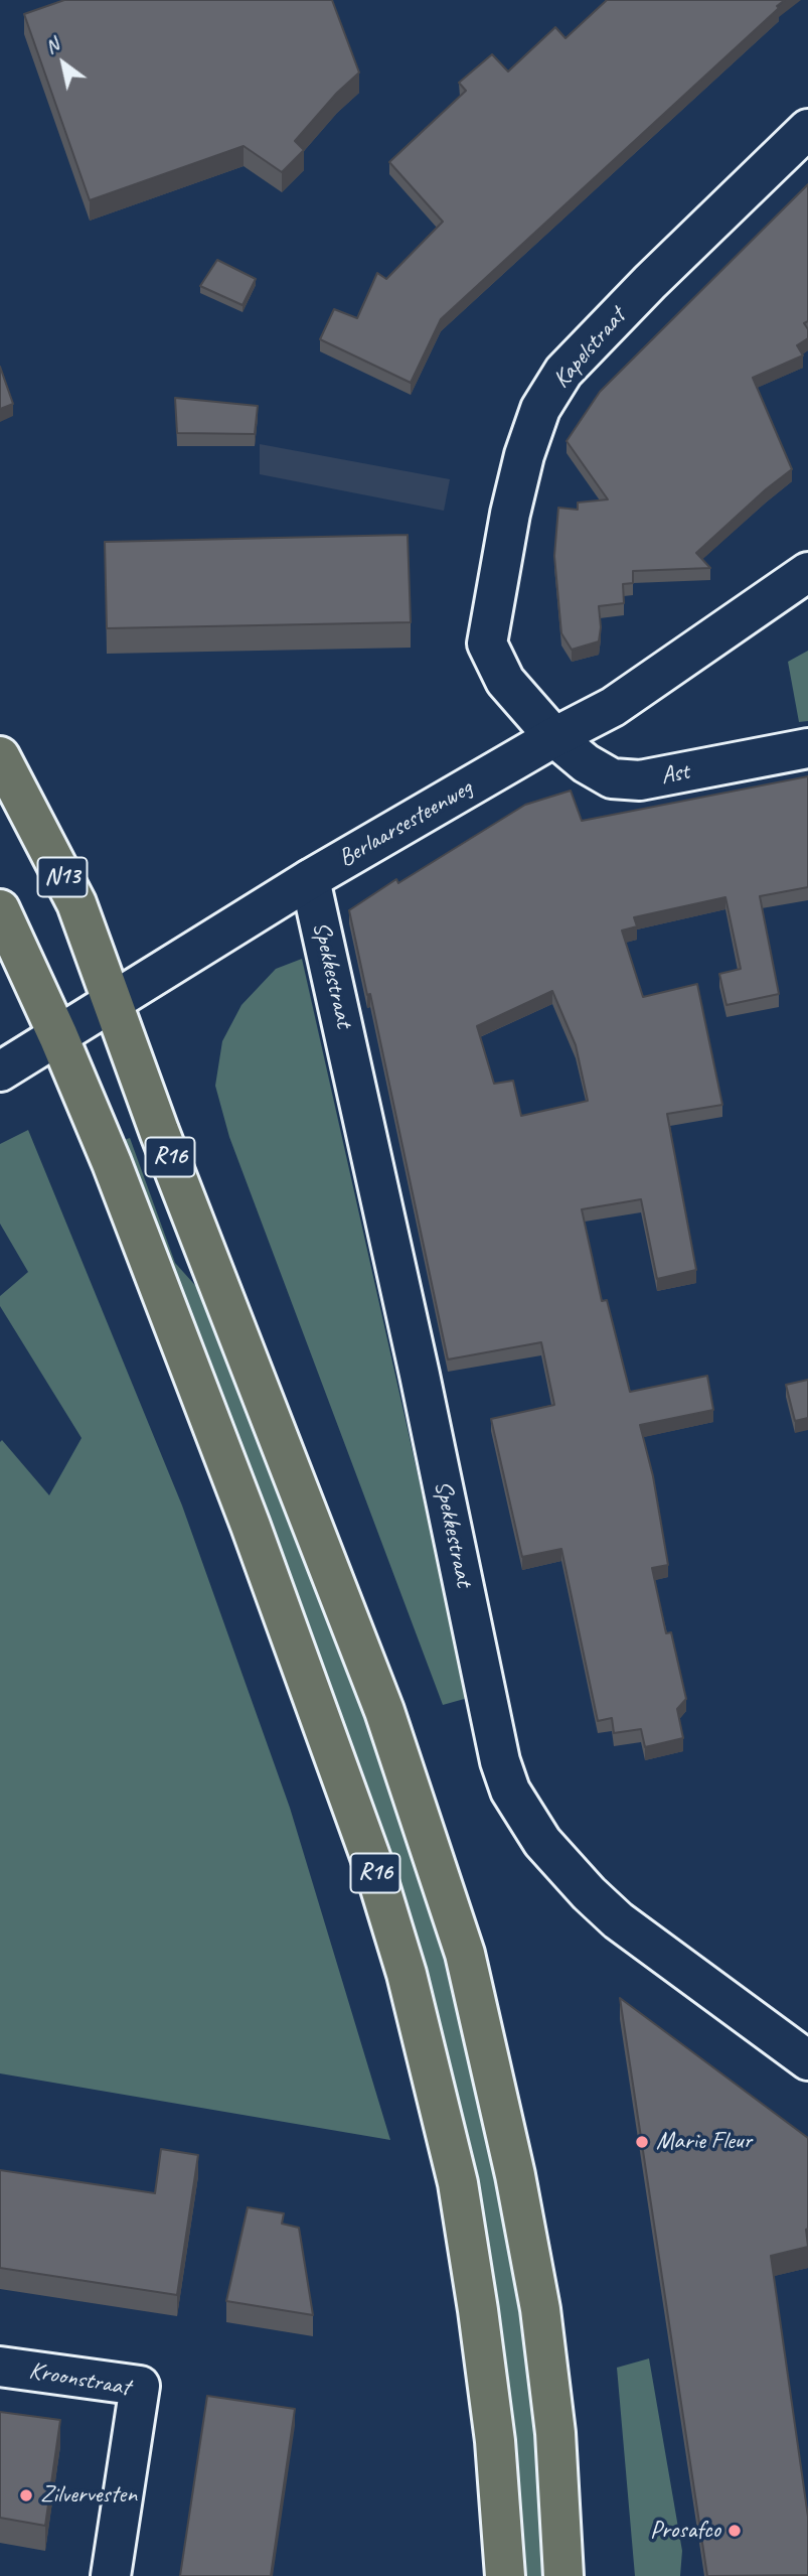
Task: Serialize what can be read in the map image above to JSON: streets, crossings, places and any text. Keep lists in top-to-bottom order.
{
  "streets": {
    "main road": ["N13", "R16"],
    "street": [
      "Kapelstraat",
      "Ast",
      "Berlaarsesteenweg",
      "Spekkestraat",
      "Kroonstraat"
    ]
  },
  "crossings": [
    ["Kapelstraat", "Ast"],
    ["Kapelstraat", "Berlaarsesteenweg"],
    ["Ast", "Berlaarsesteenweg"],
    ["Berlaarsesteenweg", "N13"],
    ["Berlaarsesteenweg", "Spekkestraat"],
    ["Berlaarsesteenweg", "R16"],
    ["N13", "R16"]
  ],
  "places": ["Marie Fleur", "Zilvervesten", "Prosafco"],
  "north": "top left"
}
